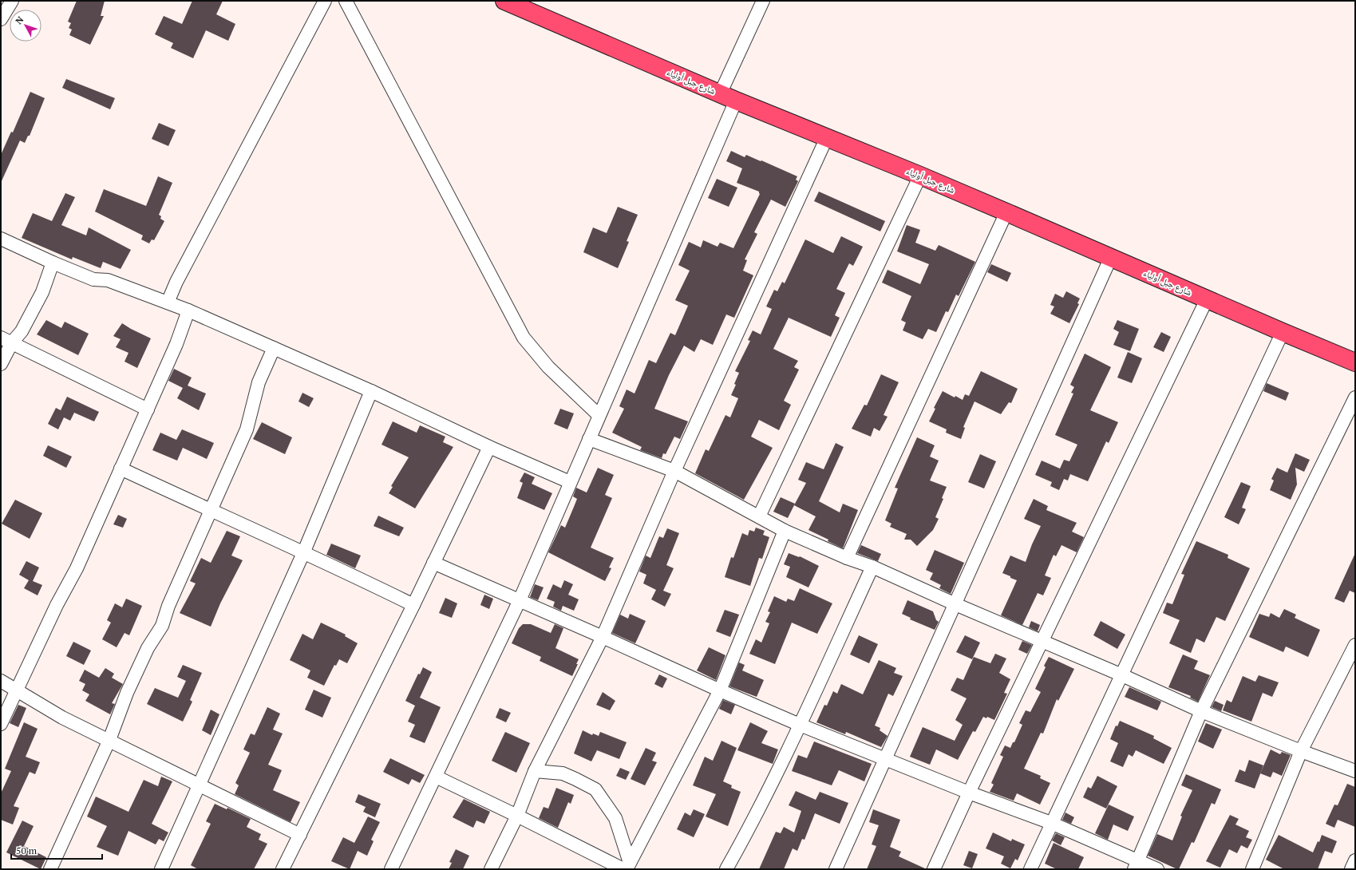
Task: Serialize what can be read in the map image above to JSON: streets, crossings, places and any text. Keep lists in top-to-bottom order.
{
  "streets": {
    "highway": ["شارع جبل أولياء"]
  },
  "scale_bar": "50 m",
  "north": "top left"
}
